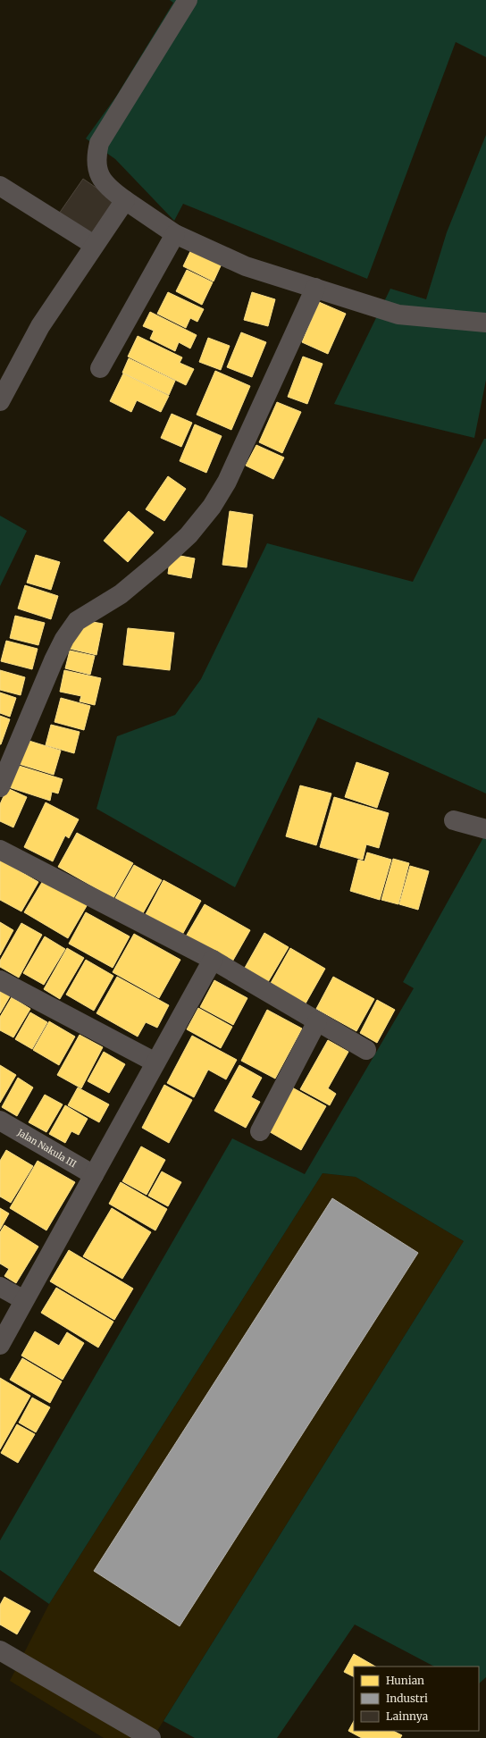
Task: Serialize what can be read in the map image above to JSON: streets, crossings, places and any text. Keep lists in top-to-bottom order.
{
  "streets": {
    "street": ["Jalan Nakula III"]
  },
  "legend": ["Hunian", "Industri", "Lainnya"]
}
